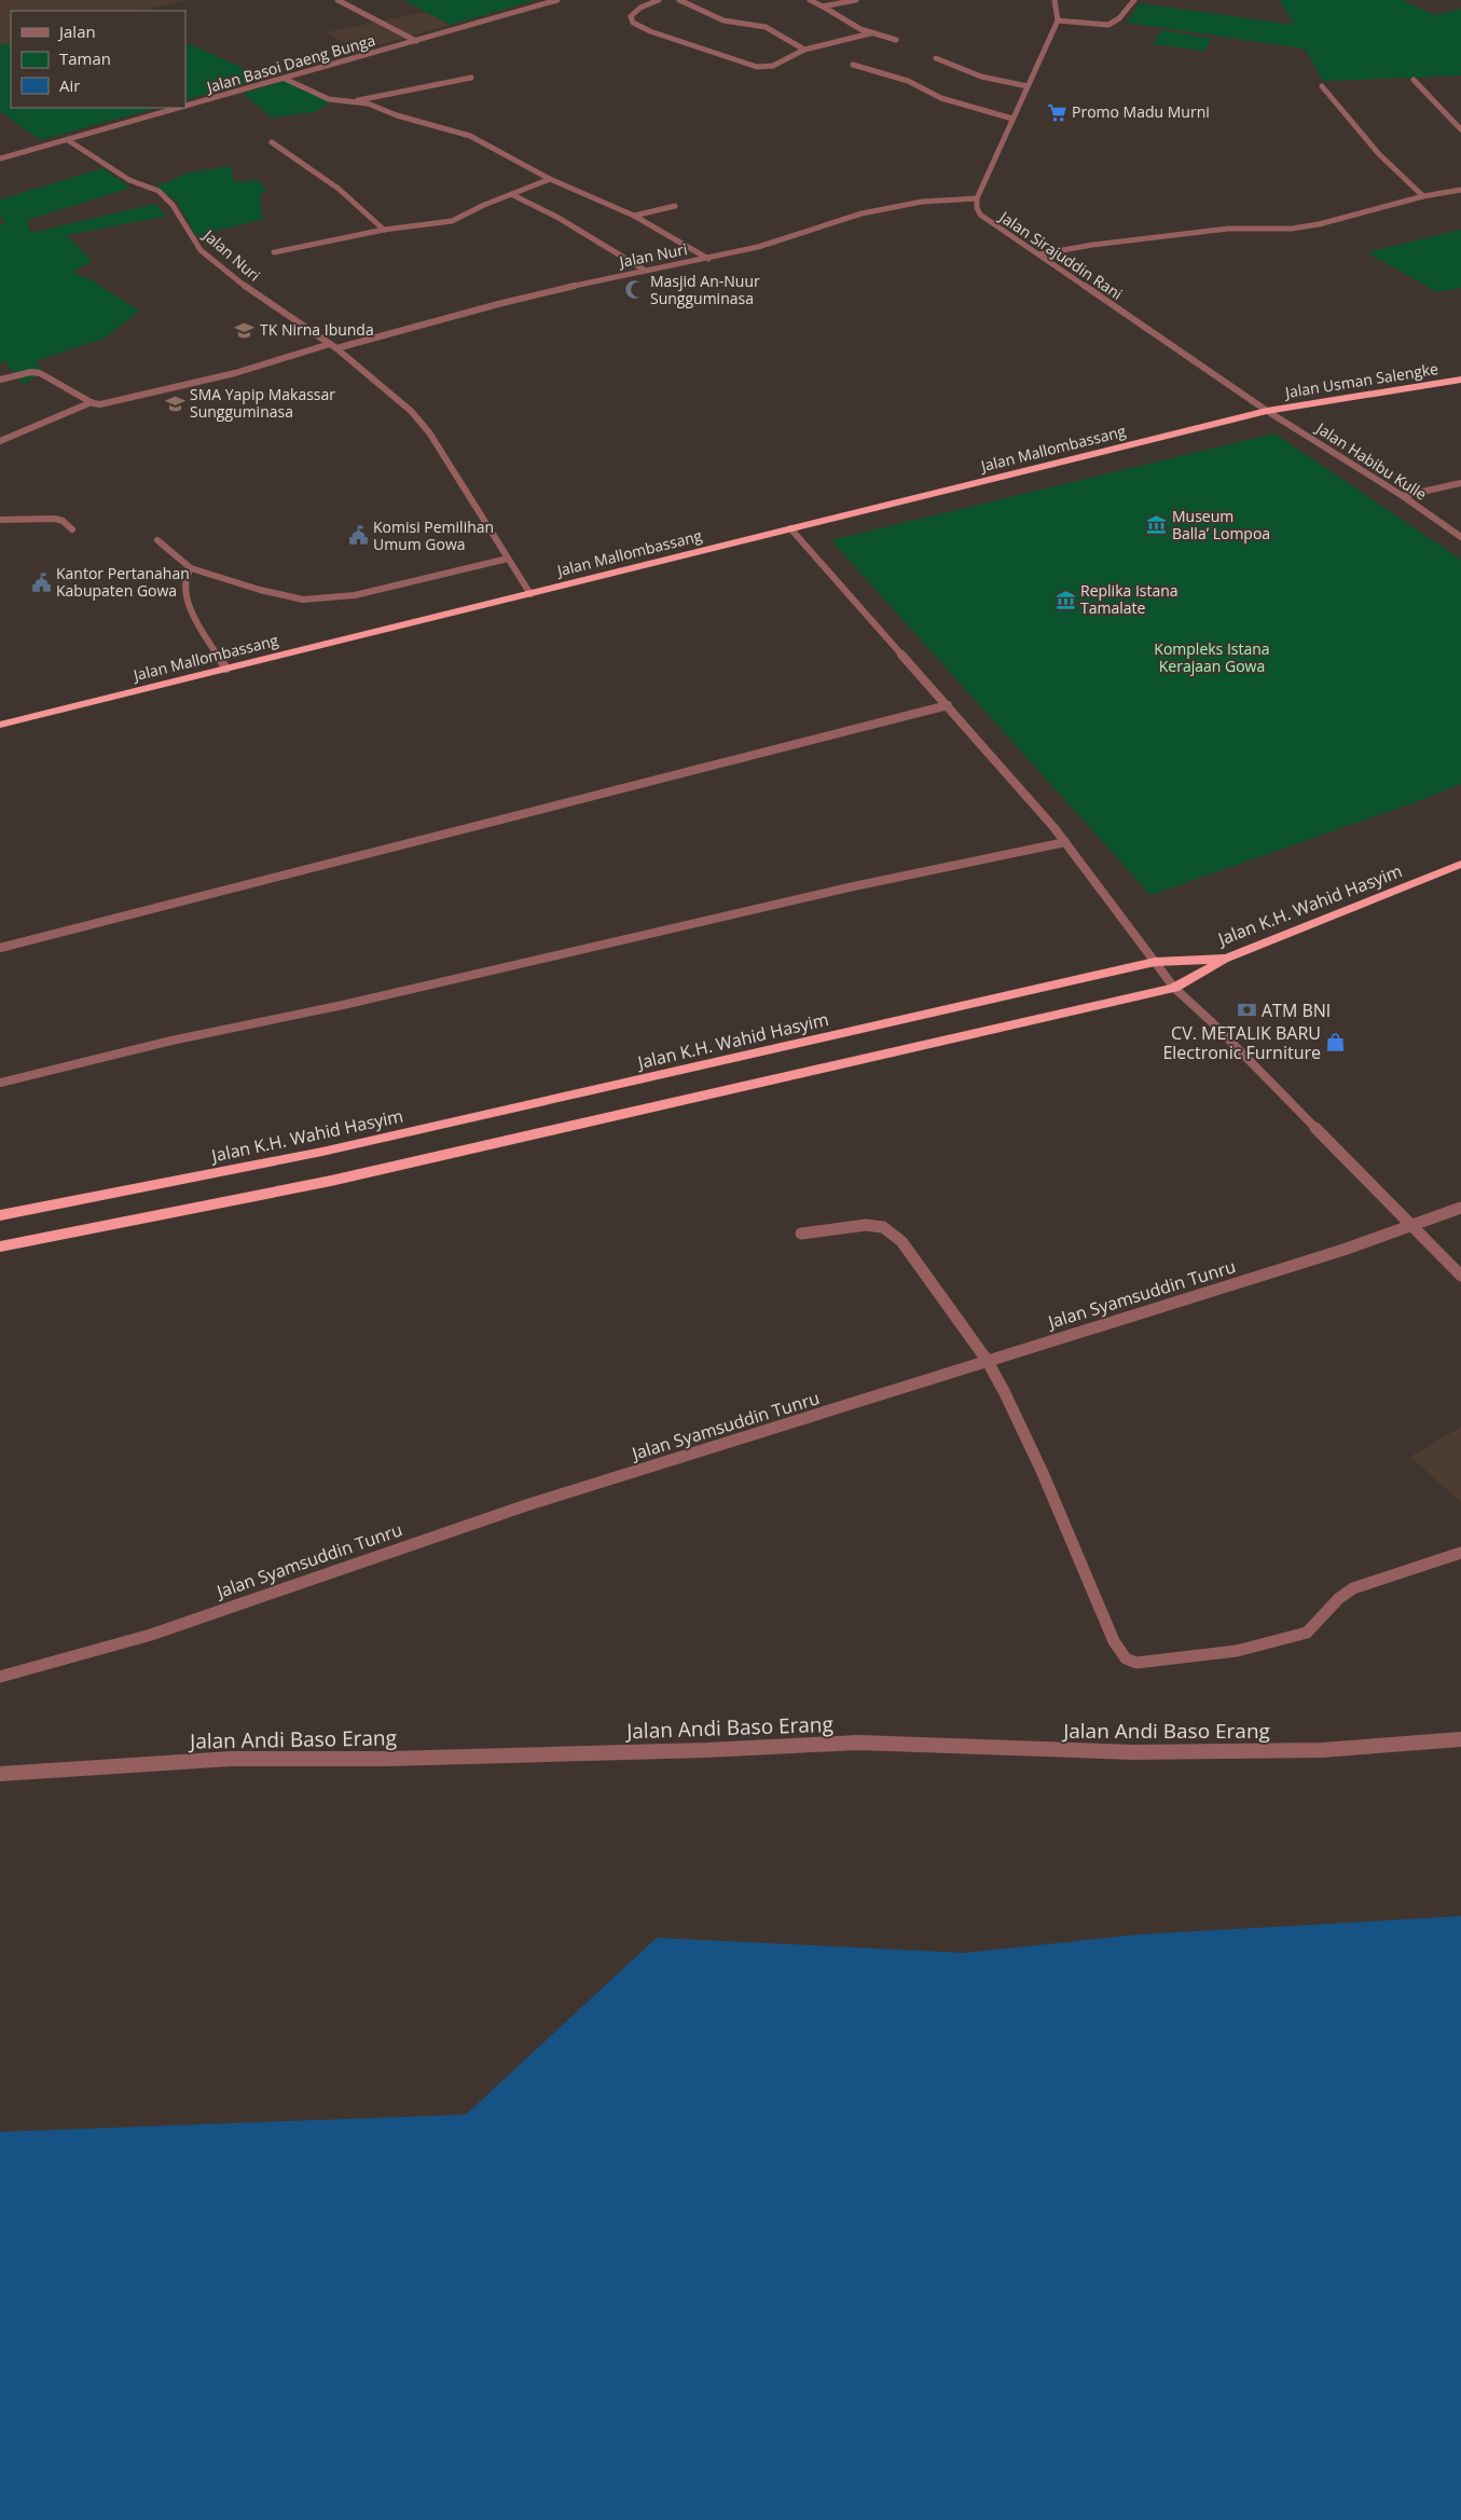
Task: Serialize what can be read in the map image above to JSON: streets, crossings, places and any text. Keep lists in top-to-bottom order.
{
  "streets": {
    "highway": ["Jalan Usman Salengke", "Jalan Mallombassang", "Jalan K.H. Wahid Hasyim"],
    "street": [
      "Jalan Basoi Daeng Bunga",
      "Jalan Nuri",
      "Jalan Sirajuddin Rani",
      "Jalan Habibu Kulle",
      "Jalan Syamsuddin Tunru",
      "Jalan Andi Baso Erang"
    ]
  },
  "crossings": [
    ["Jalan Basoi Daeng Bunga", "Jalan Nuri"],
    ["Jalan Nuri", "Jalan Sirajuddin Rani"],
    ["Jalan Nuri", "Jalan Mallombassang"],
    ["Jalan Sirajuddin Rani", "Jalan Usman Salengke"],
    ["Jalan Sirajuddin Rani", "Jalan Mallombassang"],
    ["Jalan Sirajuddin Rani", "Jalan Habibu Kulle"],
    ["Jalan Usman Salengke", "Jalan Mallombassang"],
    ["Jalan Usman Salengke", "Jalan Habibu Kulle"],
    ["Jalan Mallombassang", "Jalan Habibu Kulle"]
  ],
  "parks": ["Kompleks Istana Kerajaan Gowa"],
  "places": {
    "supermarket": ["Promo Madu Murni"],
    "mosque": ["Masjid An-Nuur Sungguminasa"],
    "school or university": ["TK Nirna Ibunda", "SMA Yapip Makassar Sungguminasa"],
    "museum": ["Museum Ballaʼ Lompoa", "Replika Istana Tamalate"],
    "public building": ["Komisi Pemilihan Umum Gowa", "Kantor Pertanahan Kabupaten Gowa"],
    "bank": ["ATM BNI"],
    "shop": ["CV. METALIK BARU Electronic Furniture"]
  },
  "legend": ["Jalan", "Taman", "Air"]
}
